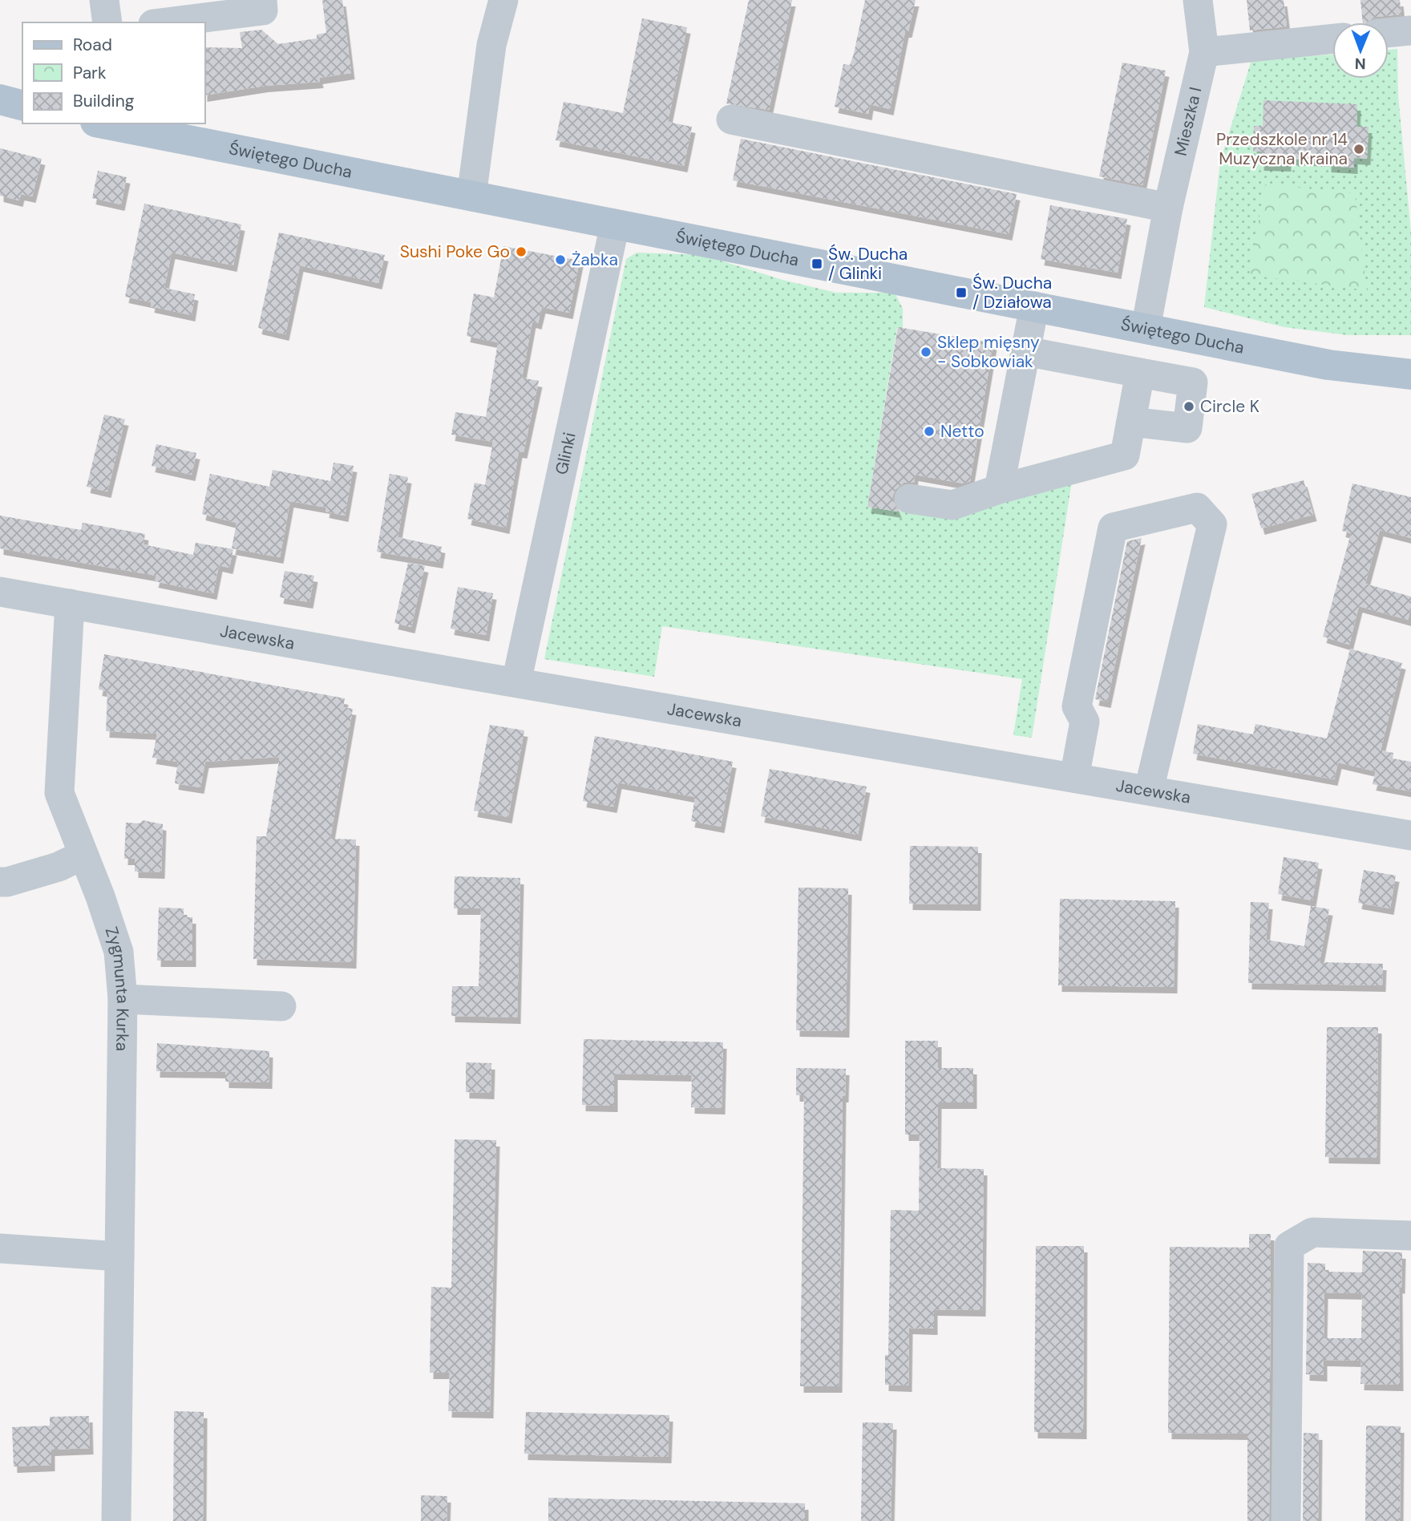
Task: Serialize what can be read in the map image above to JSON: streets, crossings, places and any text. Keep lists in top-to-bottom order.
{
  "streets": {
    "main road": ["Świętego Ducha"],
    "street": [
      "Mieszka I",
      "Glinki",
      "Jacewska",
      "Zygmunta Kurka"
    ]
  },
  "crossings": [
    ["Mieszka I", "Świętego Ducha"],
    ["Świętego Ducha", "Glinki"],
    ["Glinki", "Jacewska"],
    ["Jacewska", "Zygmunta Kurka"]
  ],
  "places": {
    "other": [
      "Przedszkole nr 14 Muzyczna Kraina",
      "Sushi Poke Go",
      "Żabka",
      "Sklep mięsny - Sobkowiak",
      "Circle K",
      "Netto"
    ],
    "transit": ["Św. Ducha / Glinki", "Św. Ducha / Działowa"]
  },
  "legend": ["Road", "Park", "Building"],
  "north": "bottom"
}
